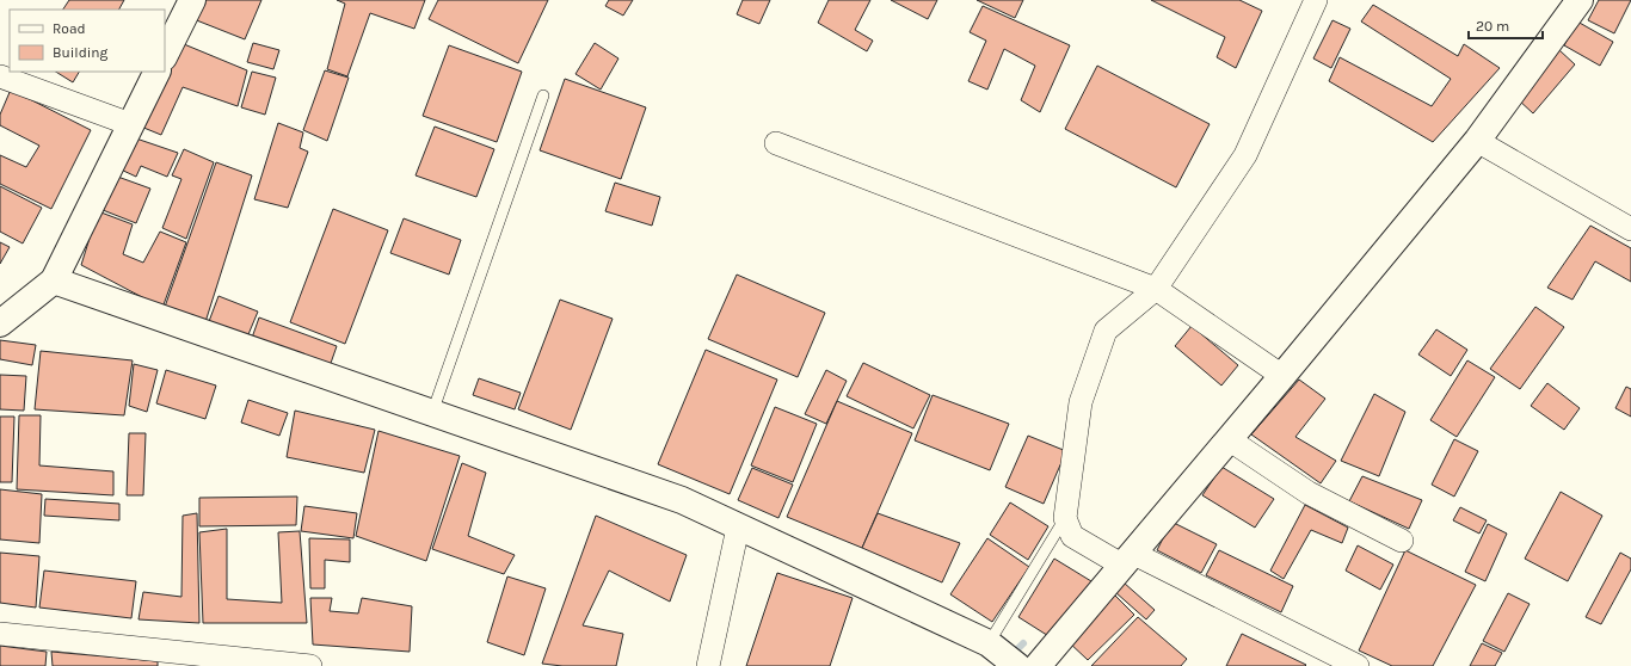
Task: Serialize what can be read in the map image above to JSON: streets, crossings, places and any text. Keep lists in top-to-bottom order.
{
  "legend": ["Road", "Building"],
  "scale_bar": "20 m"
}
